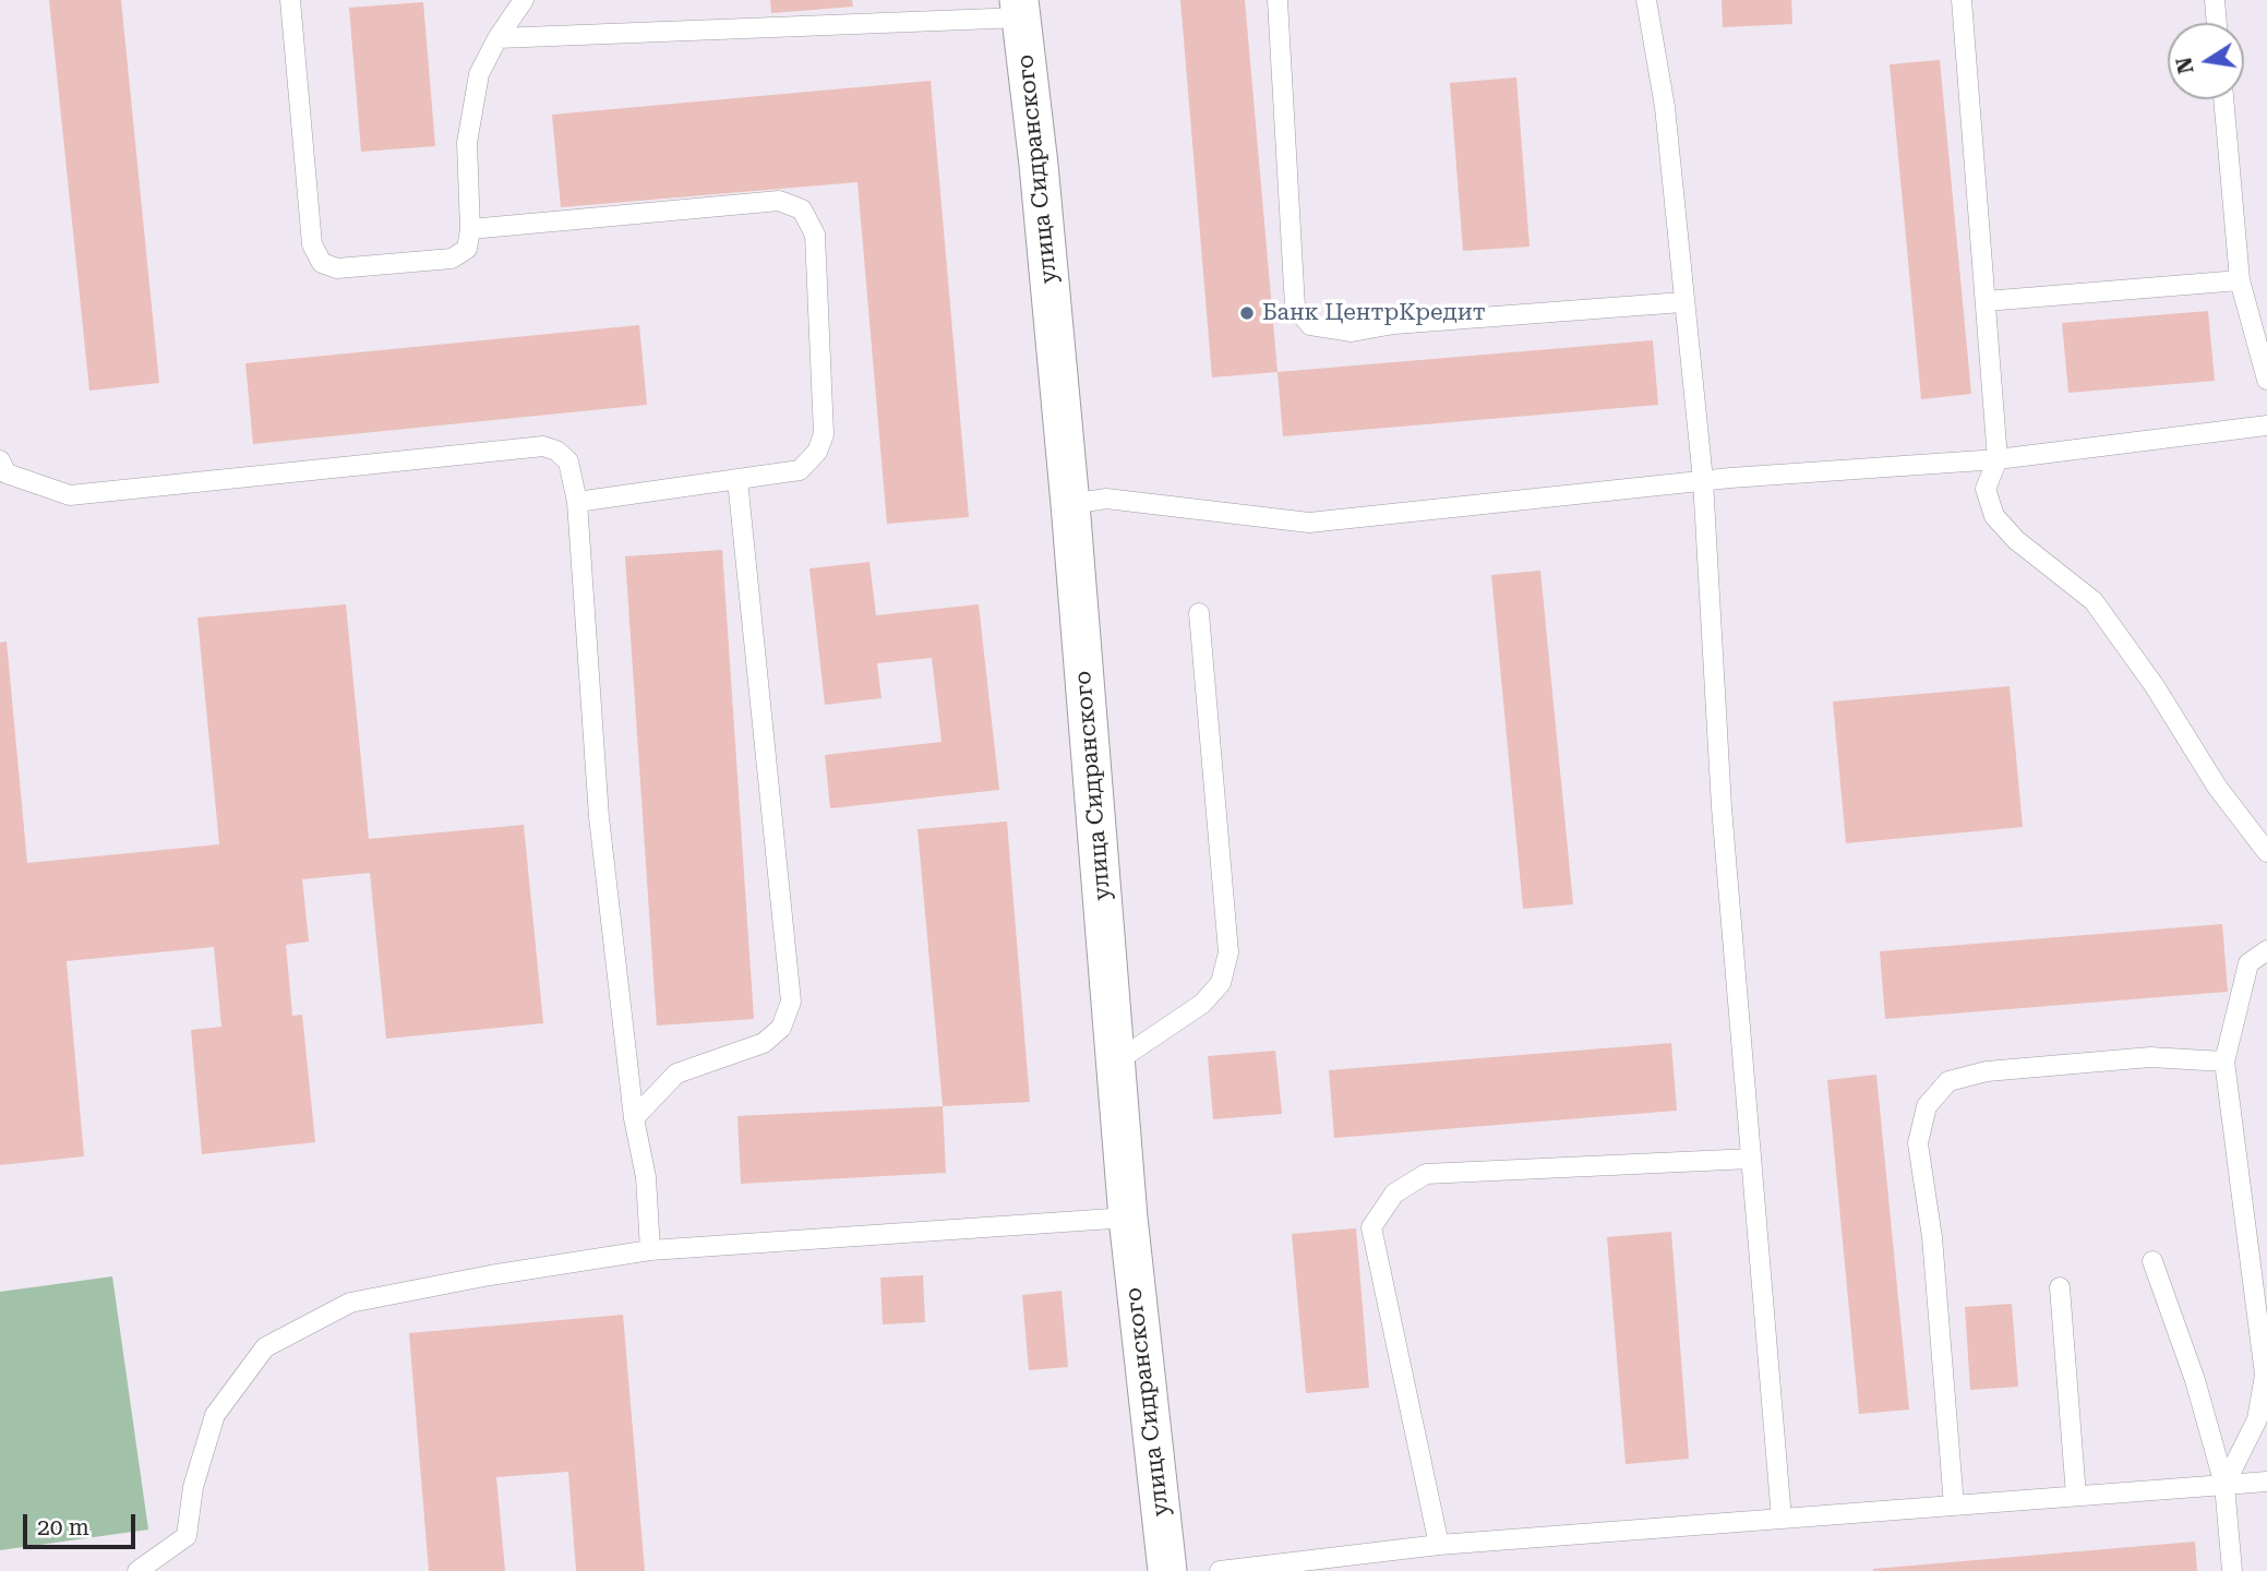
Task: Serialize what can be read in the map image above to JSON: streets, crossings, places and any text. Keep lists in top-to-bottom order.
{
  "streets": {
    "street": ["улица Сидранского"]
  },
  "places": ["Банк ЦентрКредит"],
  "scale_bar": "20 m",
  "north": "left"
}
